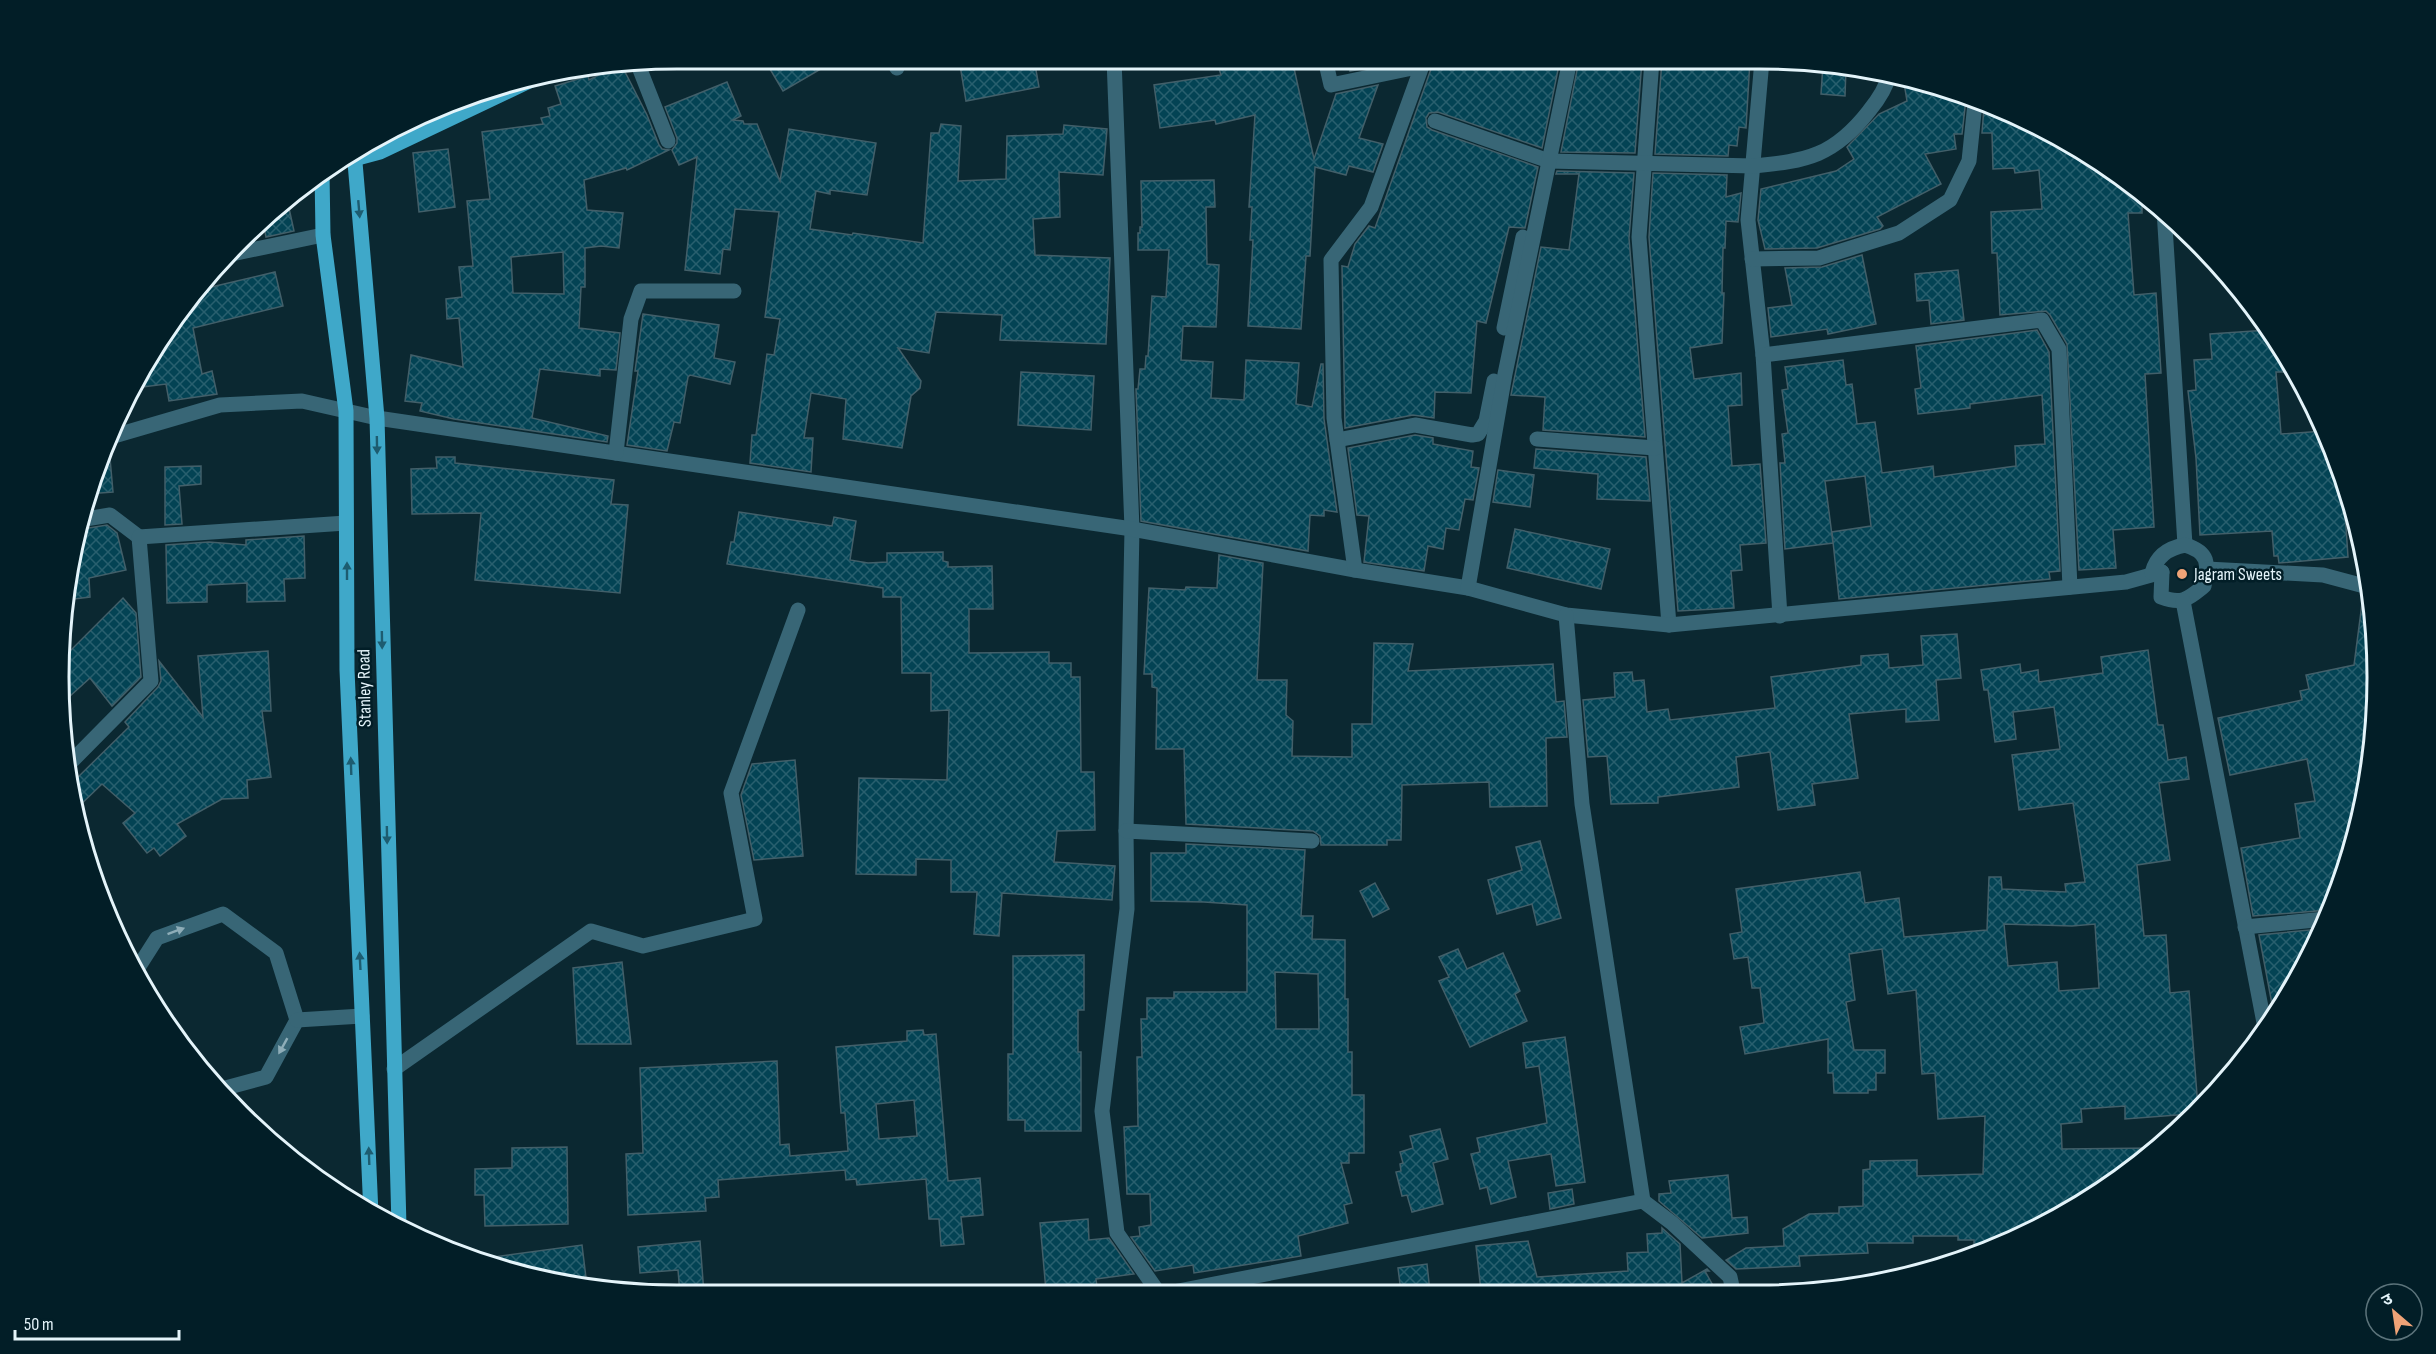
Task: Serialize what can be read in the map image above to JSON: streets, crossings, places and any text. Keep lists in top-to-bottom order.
{
  "streets": {
    "main road": ["Stanley Road"]
  },
  "places": ["Jagram Sweets"],
  "scale_bar": "50 m",
  "north": "top left"
}
